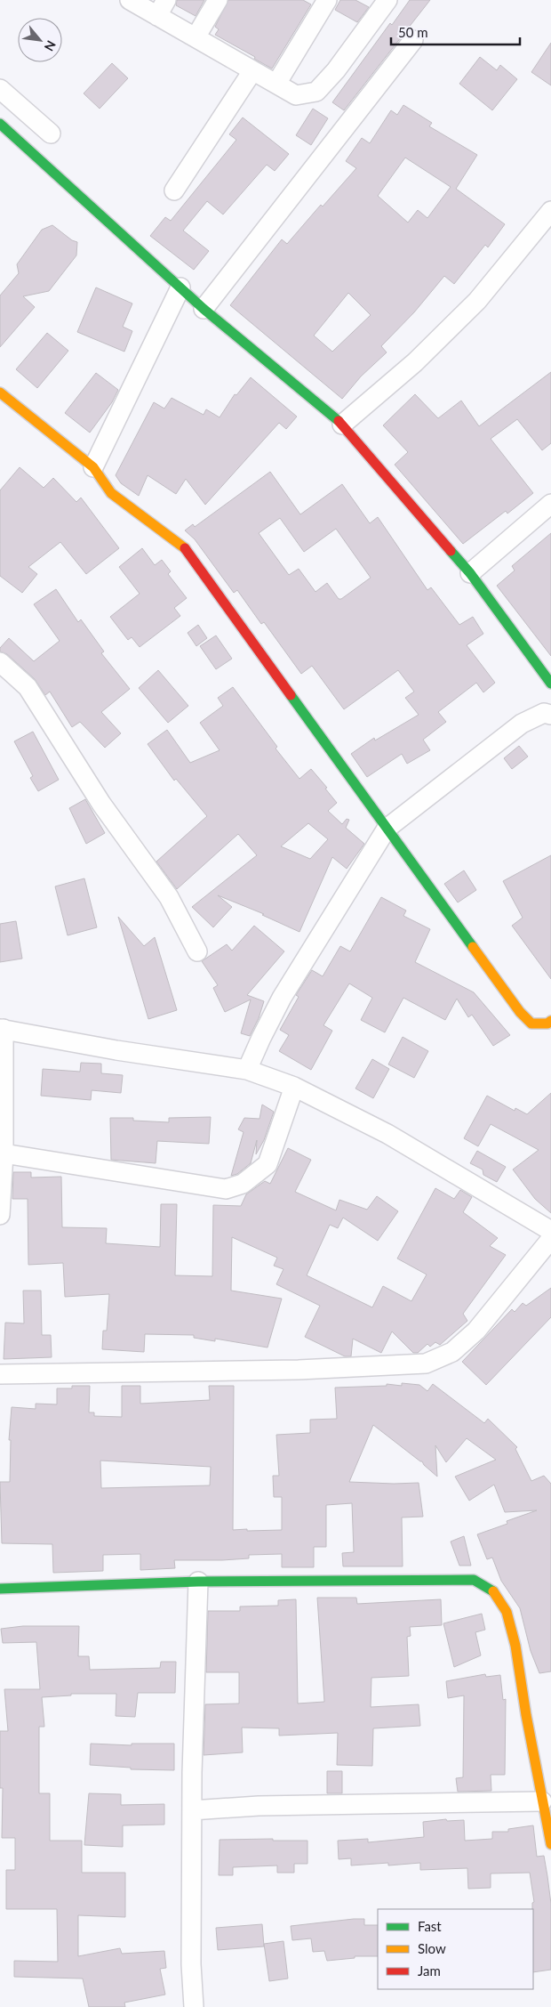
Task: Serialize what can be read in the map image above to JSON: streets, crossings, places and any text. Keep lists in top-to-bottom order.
{
  "legend": ["Fast", "Slow", "Jam"],
  "scale_bar": "50 m",
  "north": "bottom right"
}
